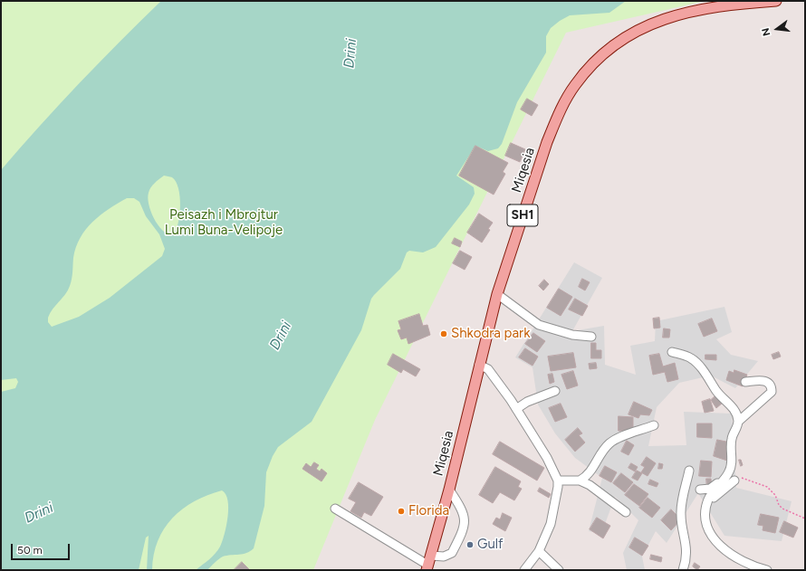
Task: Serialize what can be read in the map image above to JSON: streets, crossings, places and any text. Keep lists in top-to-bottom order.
{
  "streets": {
    "main road": ["Miqesia", "SH1"]
  },
  "water": ["Drini"],
  "parks": ["Peisazh i Mbrojtur Lumi Buna-Velipoje"],
  "places": ["Shkodra park", "Florida", "Gulf"],
  "scale_bar": "50 m",
  "north": "left"
}
